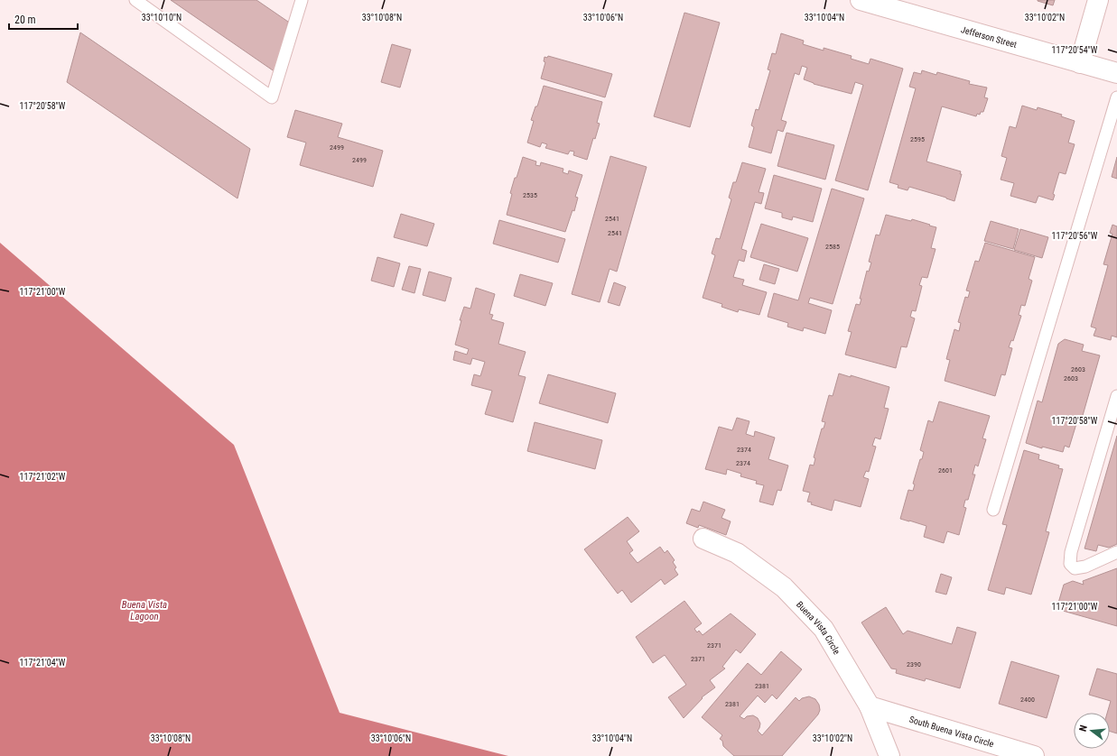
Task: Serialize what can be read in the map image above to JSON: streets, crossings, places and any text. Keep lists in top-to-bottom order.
{
  "streets": {
    "street": ["Jefferson Street", "Buena Vista Circle", "South Buena Vista Circle"]
  },
  "crossings": [
    ["Buena Vista Circle", "South Buena Vista Circle"]
  ],
  "water": ["Buena Vista Lagoon"],
  "house_numbers": [
    "2595",
    "2499",
    "2499",
    "2535",
    "2541",
    "2541",
    "2585",
    "2603",
    "2603",
    "2374",
    "2374",
    "2601",
    "2371",
    "2371",
    "2390",
    "2381",
    "2400",
    "2381"
  ],
  "scale_bar": "20 m",
  "north": "left",
  "coordinates": [
    "33°10'10\"N",
    "33°10'08\"N",
    "33°10'06\"N",
    "33°10'04\"N",
    "33°10'02\"N",
    "117°20'54\"W",
    "117°20'58\"W",
    "117°20'56\"W",
    "117°21'00\"W",
    "117°21'02\"W",
    "117°21'04\"W"
  ]
}
